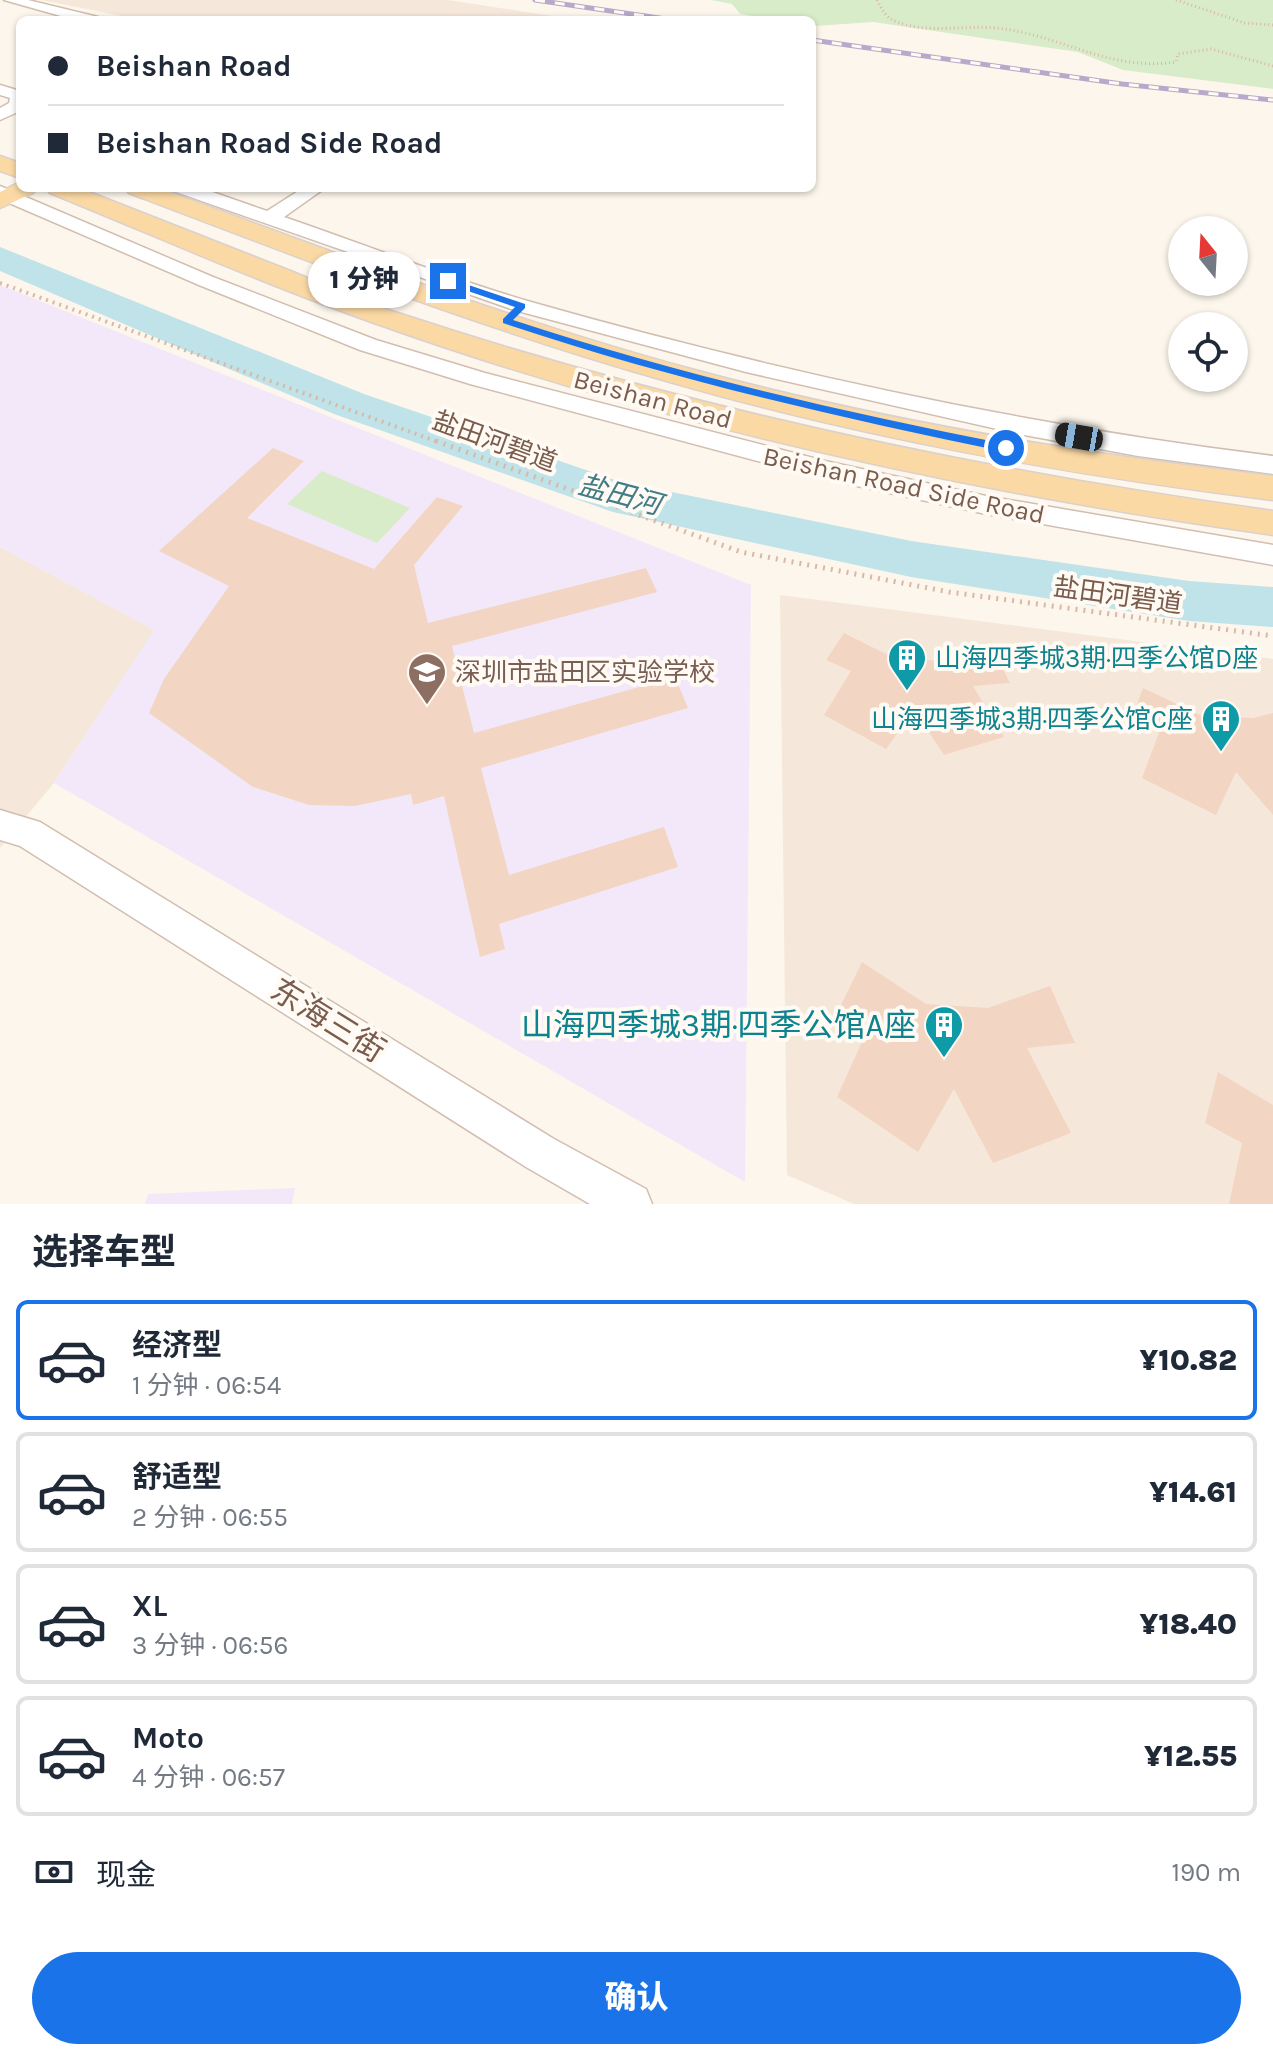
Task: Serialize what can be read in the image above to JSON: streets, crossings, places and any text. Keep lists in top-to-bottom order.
{
  "streets": {
    "main road": ["Beishan Road"],
    "street": ["Beishan Road Side Road", "东海三街"],
    "path": ["盐田河碧道"]
  },
  "water": ["盐田河"],
  "places": {
    "building": ["山海四季城3期·四季公馆D座", "山海四季城3期·四季公馆C座", "山海四季城3期·四季公馆A座"],
    "school or university": ["深圳市盐田区实验学校"]
  },
  "north": "top",
  "page": {
    "banner": ["Beishan Road", "Beishan Road Side Road"],
    "bubble": "1 分钟",
    "heading": "选择车型",
    "list": [
      {
        "name": "经济型",
        "note": "1 分钟 · 06:54",
        "value": "¥10.82"
      },
      {
        "name": "舒适型",
        "note": "2 分钟 · 06:55",
        "value": "¥14.61"
      },
      {
        "name": "XL",
        "note": "3 分钟 · 06:56",
        "value": "¥18.40"
      },
      {
        "name": "Moto",
        "note": "4 分钟 · 06:57",
        "value": "¥12.55"
      }
    ],
    "pay": ["现金", "190 m"],
    "buttons": "确认"
  }
}
